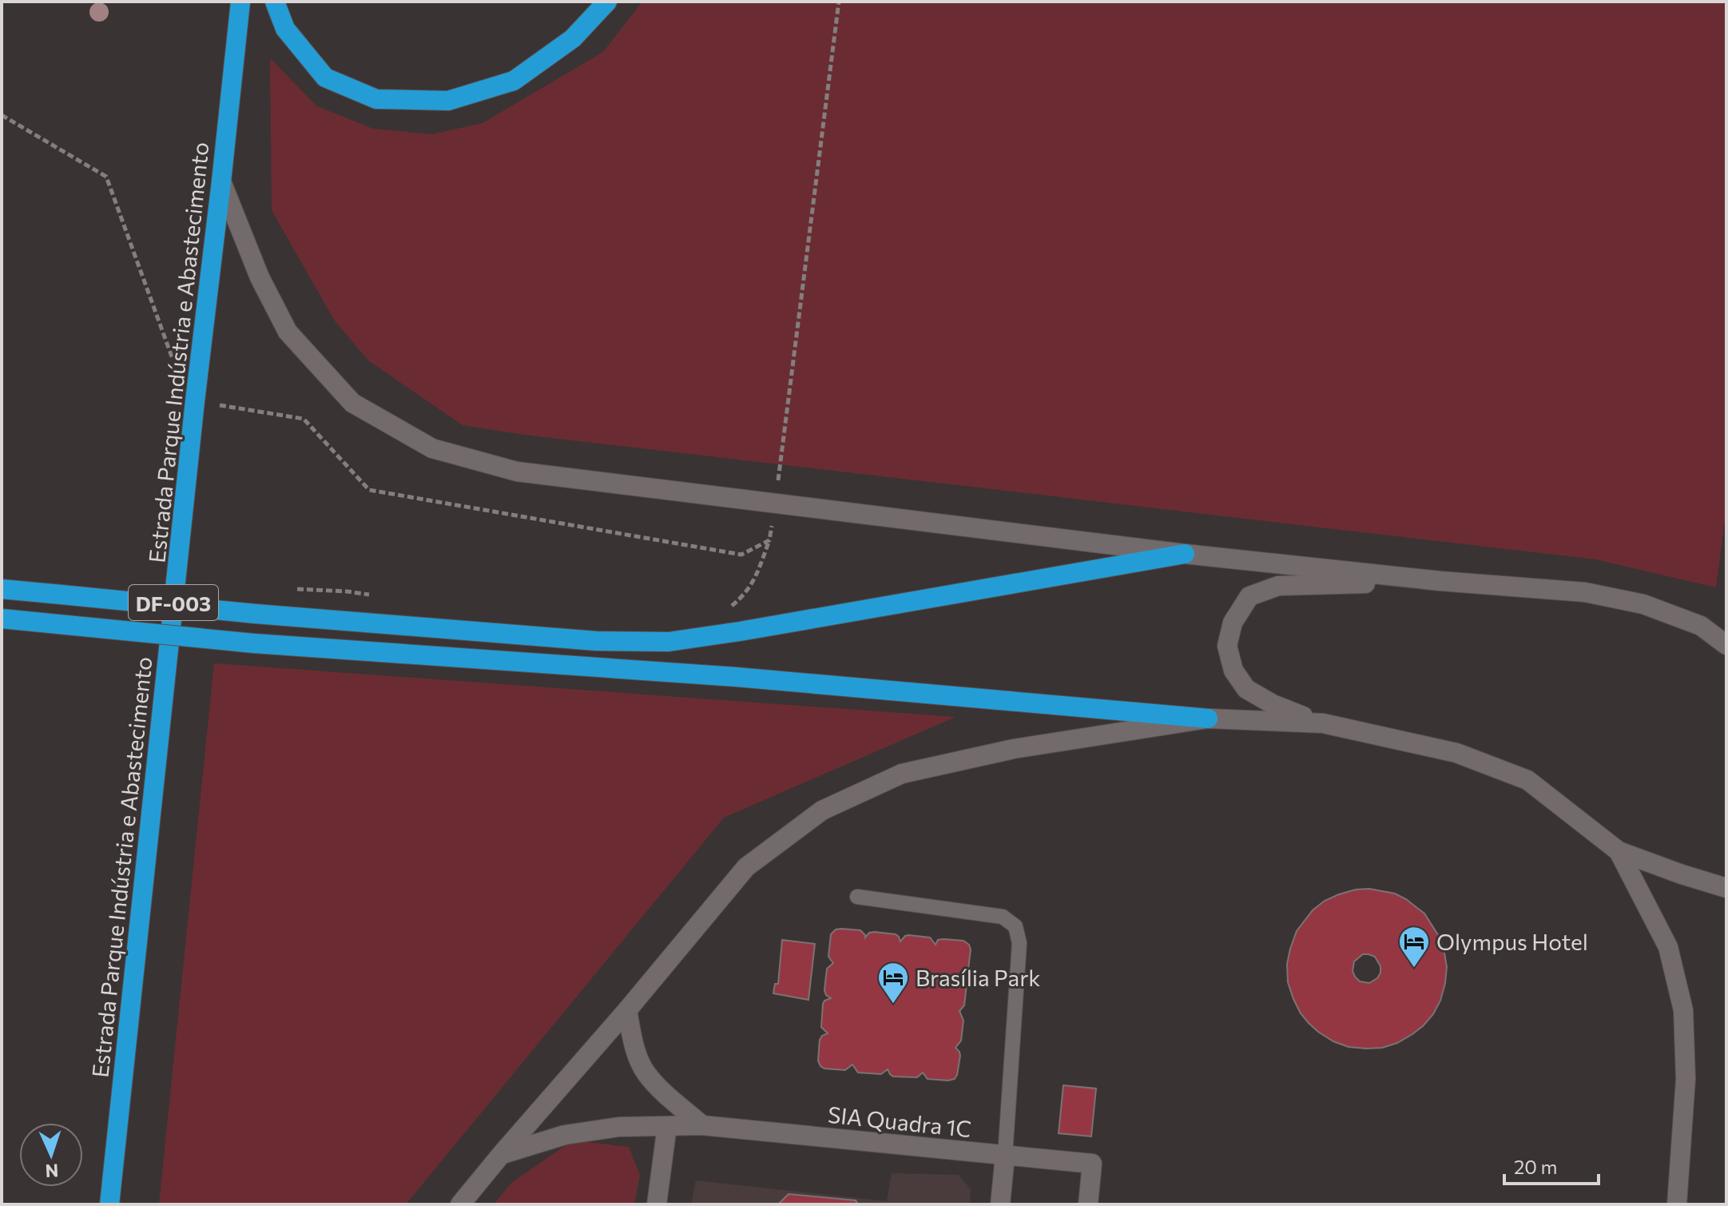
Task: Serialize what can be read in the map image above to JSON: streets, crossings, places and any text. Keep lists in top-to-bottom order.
{
  "streets": {
    "highway": ["Estrada Parque Indústria e Abastecimento", "DF-003"],
    "main road": ["SIA Quadra 1C"]
  },
  "places": {
    "hotel": ["Olympus Hotel", "Brasília Park"]
  },
  "scale_bar": "20 m",
  "north": "bottom"
}
